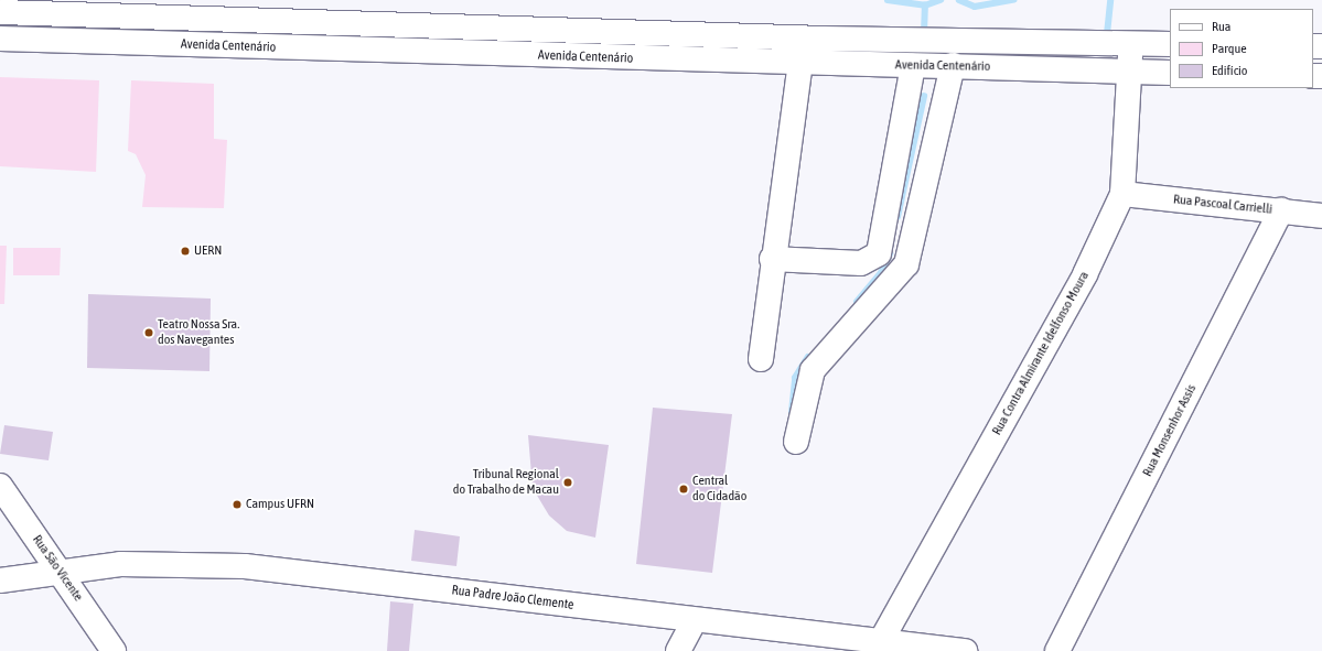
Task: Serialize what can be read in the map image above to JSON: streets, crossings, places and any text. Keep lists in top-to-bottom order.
{
  "streets": {
    "street": [
      "Avenida Centenário",
      "Rua Pascoal Carrielli",
      "Rua Contra Almirante Idelfonso Moura",
      "Rua Monsenhor Assis",
      "Rua São Vicente",
      "Rua Padre João Clemente"
    ]
  },
  "crossings": [
    ["Avenida Centenário", "Rua Contra Almirante Idelfonso Moura"],
    ["Rua Pascoal Carrielli", "Rua Contra Almirante Idelfonso Moura"],
    ["Rua Pascoal Carrielli", "Rua Monsenhor Assis"],
    ["Rua Contra Almirante Idelfonso Moura", "Rua Padre João Clemente"],
    ["Rua São Vicente", "Rua Padre João Clemente"]
  ],
  "places": [
    "UERN",
    "Teatro Nossa Sra. dos Navegantes",
    "Tribunal Regional do Trabalho de Macau",
    "Central do Cidadão",
    "Campus UFRN"
  ],
  "legend": ["Rua", "Parque", "Edifício"]
}
